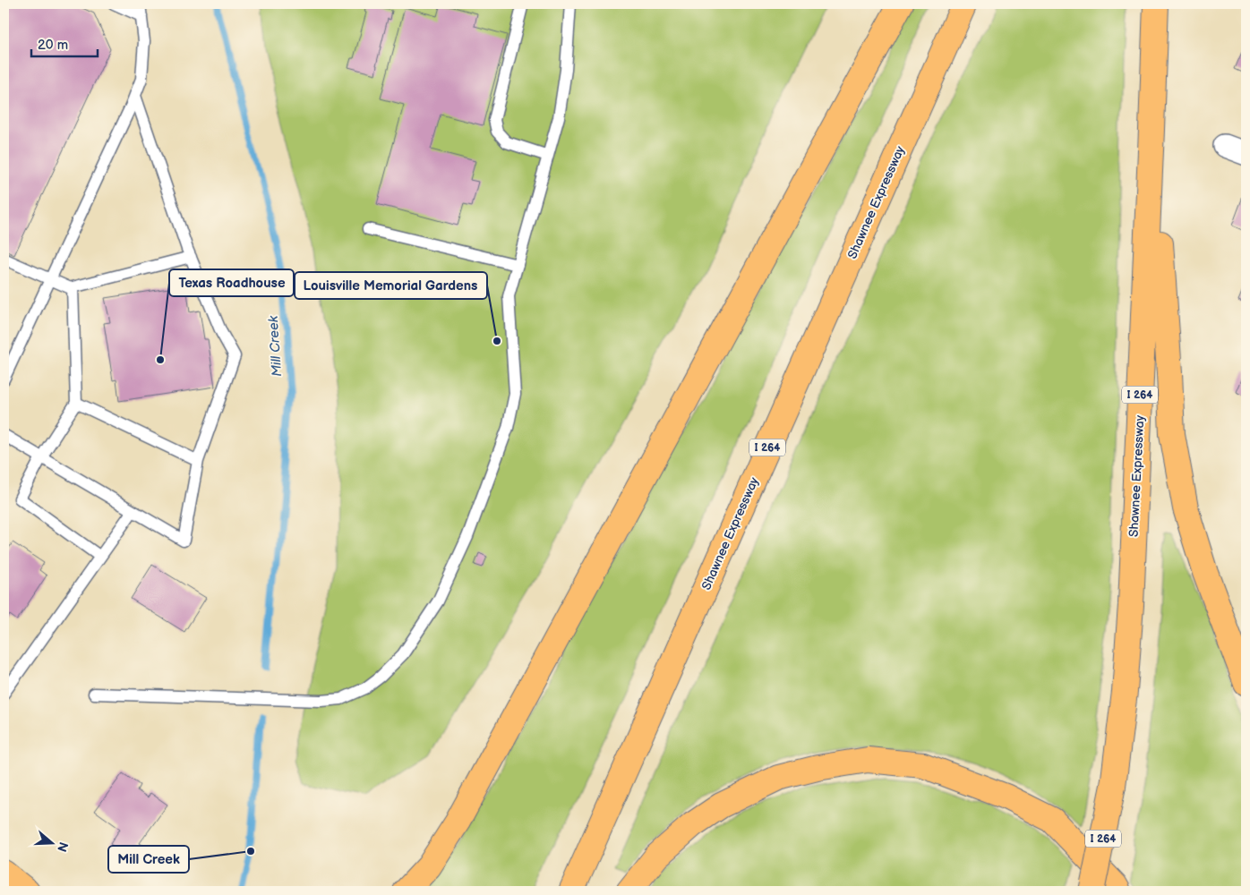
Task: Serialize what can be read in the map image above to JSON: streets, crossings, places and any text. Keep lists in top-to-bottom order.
{
  "streets": {
    "highway": ["Shawnee Expressway", "I 264"]
  },
  "water": ["Mill Creek"],
  "places": ["Louisville Memorial Gardens", "Texas Roadhouse", "Mill Creek"],
  "scale_bar": "20 m",
  "north": "right"
}
